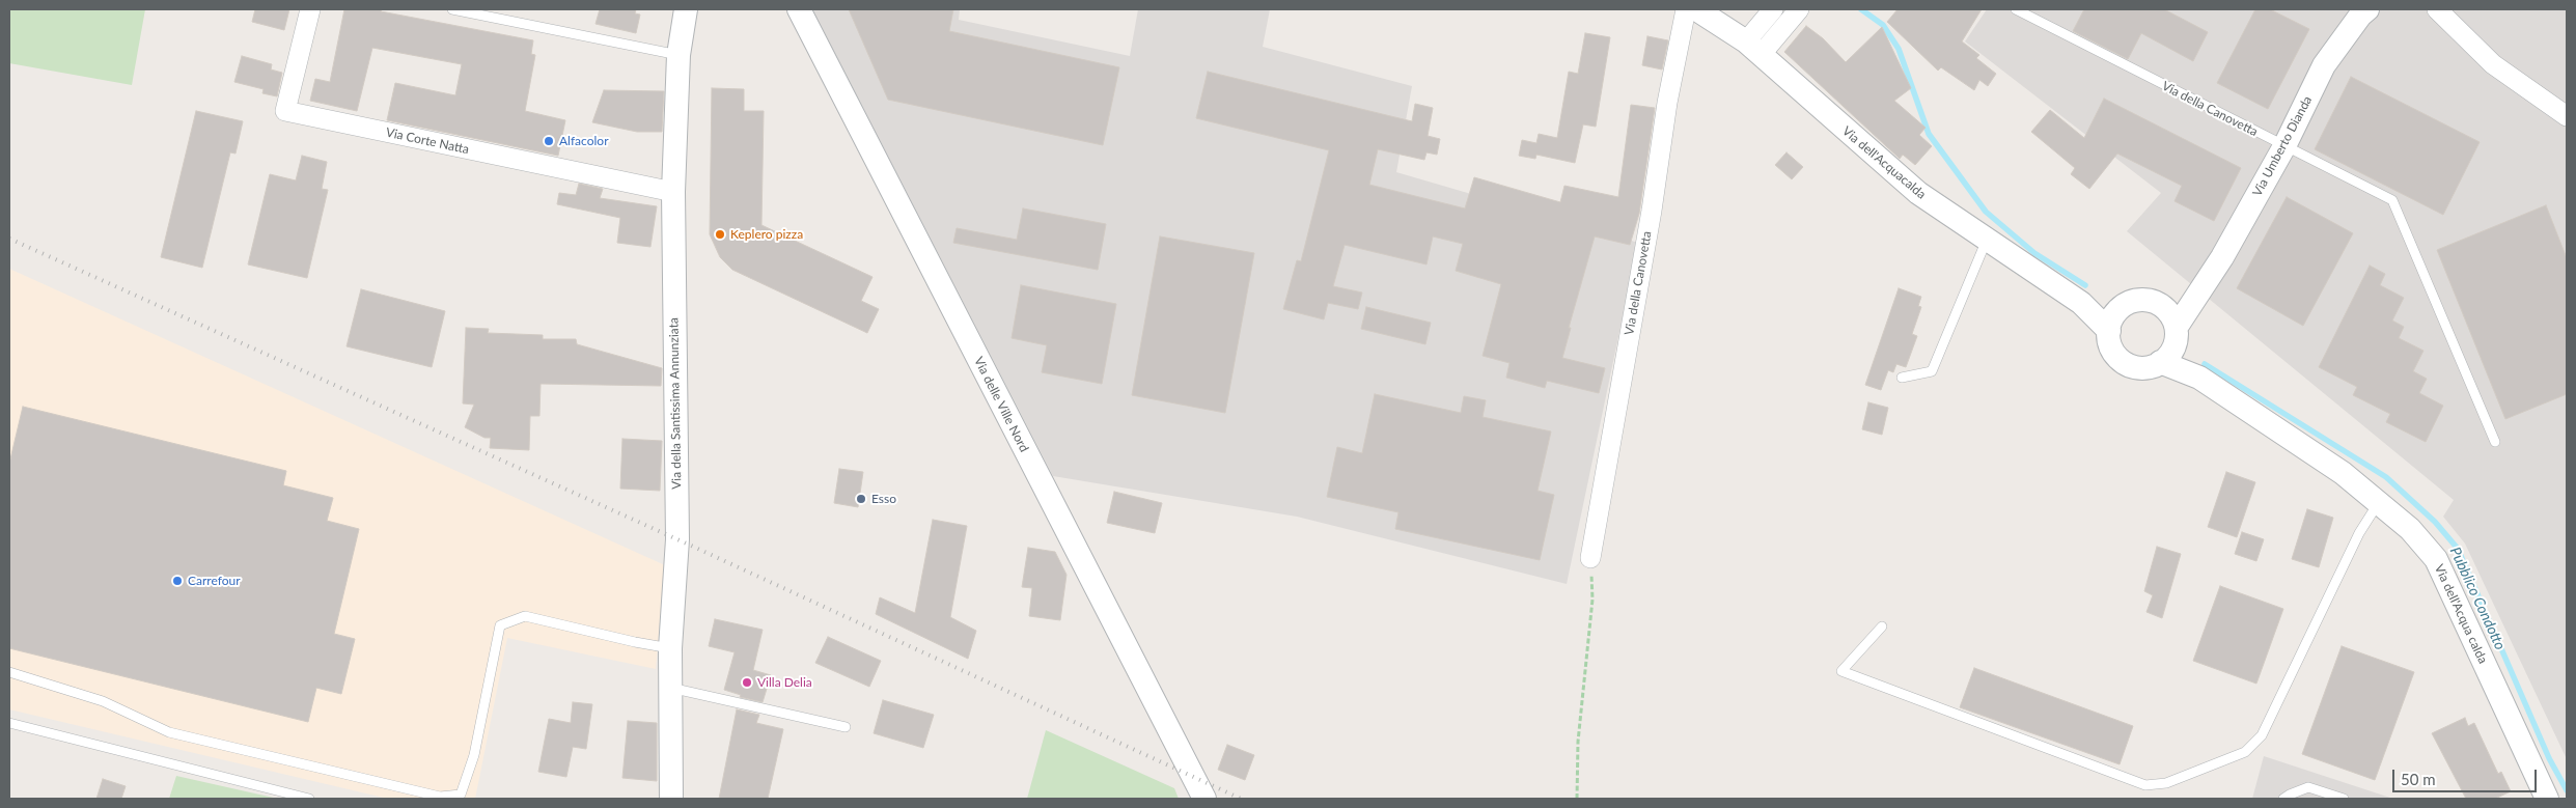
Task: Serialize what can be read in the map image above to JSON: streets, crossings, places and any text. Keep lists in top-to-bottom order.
{
  "streets": {
    "street": [
      "Via della Canovetta",
      "Via Corte Natta",
      "Via Umberto Dianda",
      "Via dell'Acquacalda",
      "Via della Santissima Annunziata",
      "Via delle Ville Nord",
      "Via dell'Acqua calda"
    ]
  },
  "crossings": [
    ["Via della Canovetta", "Via Umberto Dianda"],
    ["Via Corte Natta", "Via della Santissima Annunziata"],
    ["Via Umberto Dianda", "Via dell'Acquacalda"],
    ["Via Umberto Dianda", "Via dell'Acqua calda"],
    ["Via dell'Acquacalda", "Via dell'Acqua calda"]
  ],
  "water": ["Pubblico Condotto"],
  "places": [
    "Alfacolor",
    "Keplero pizza",
    "Esso",
    "Carrefour",
    "Villa Delia"
  ],
  "scale_bar": "50 m"
}
